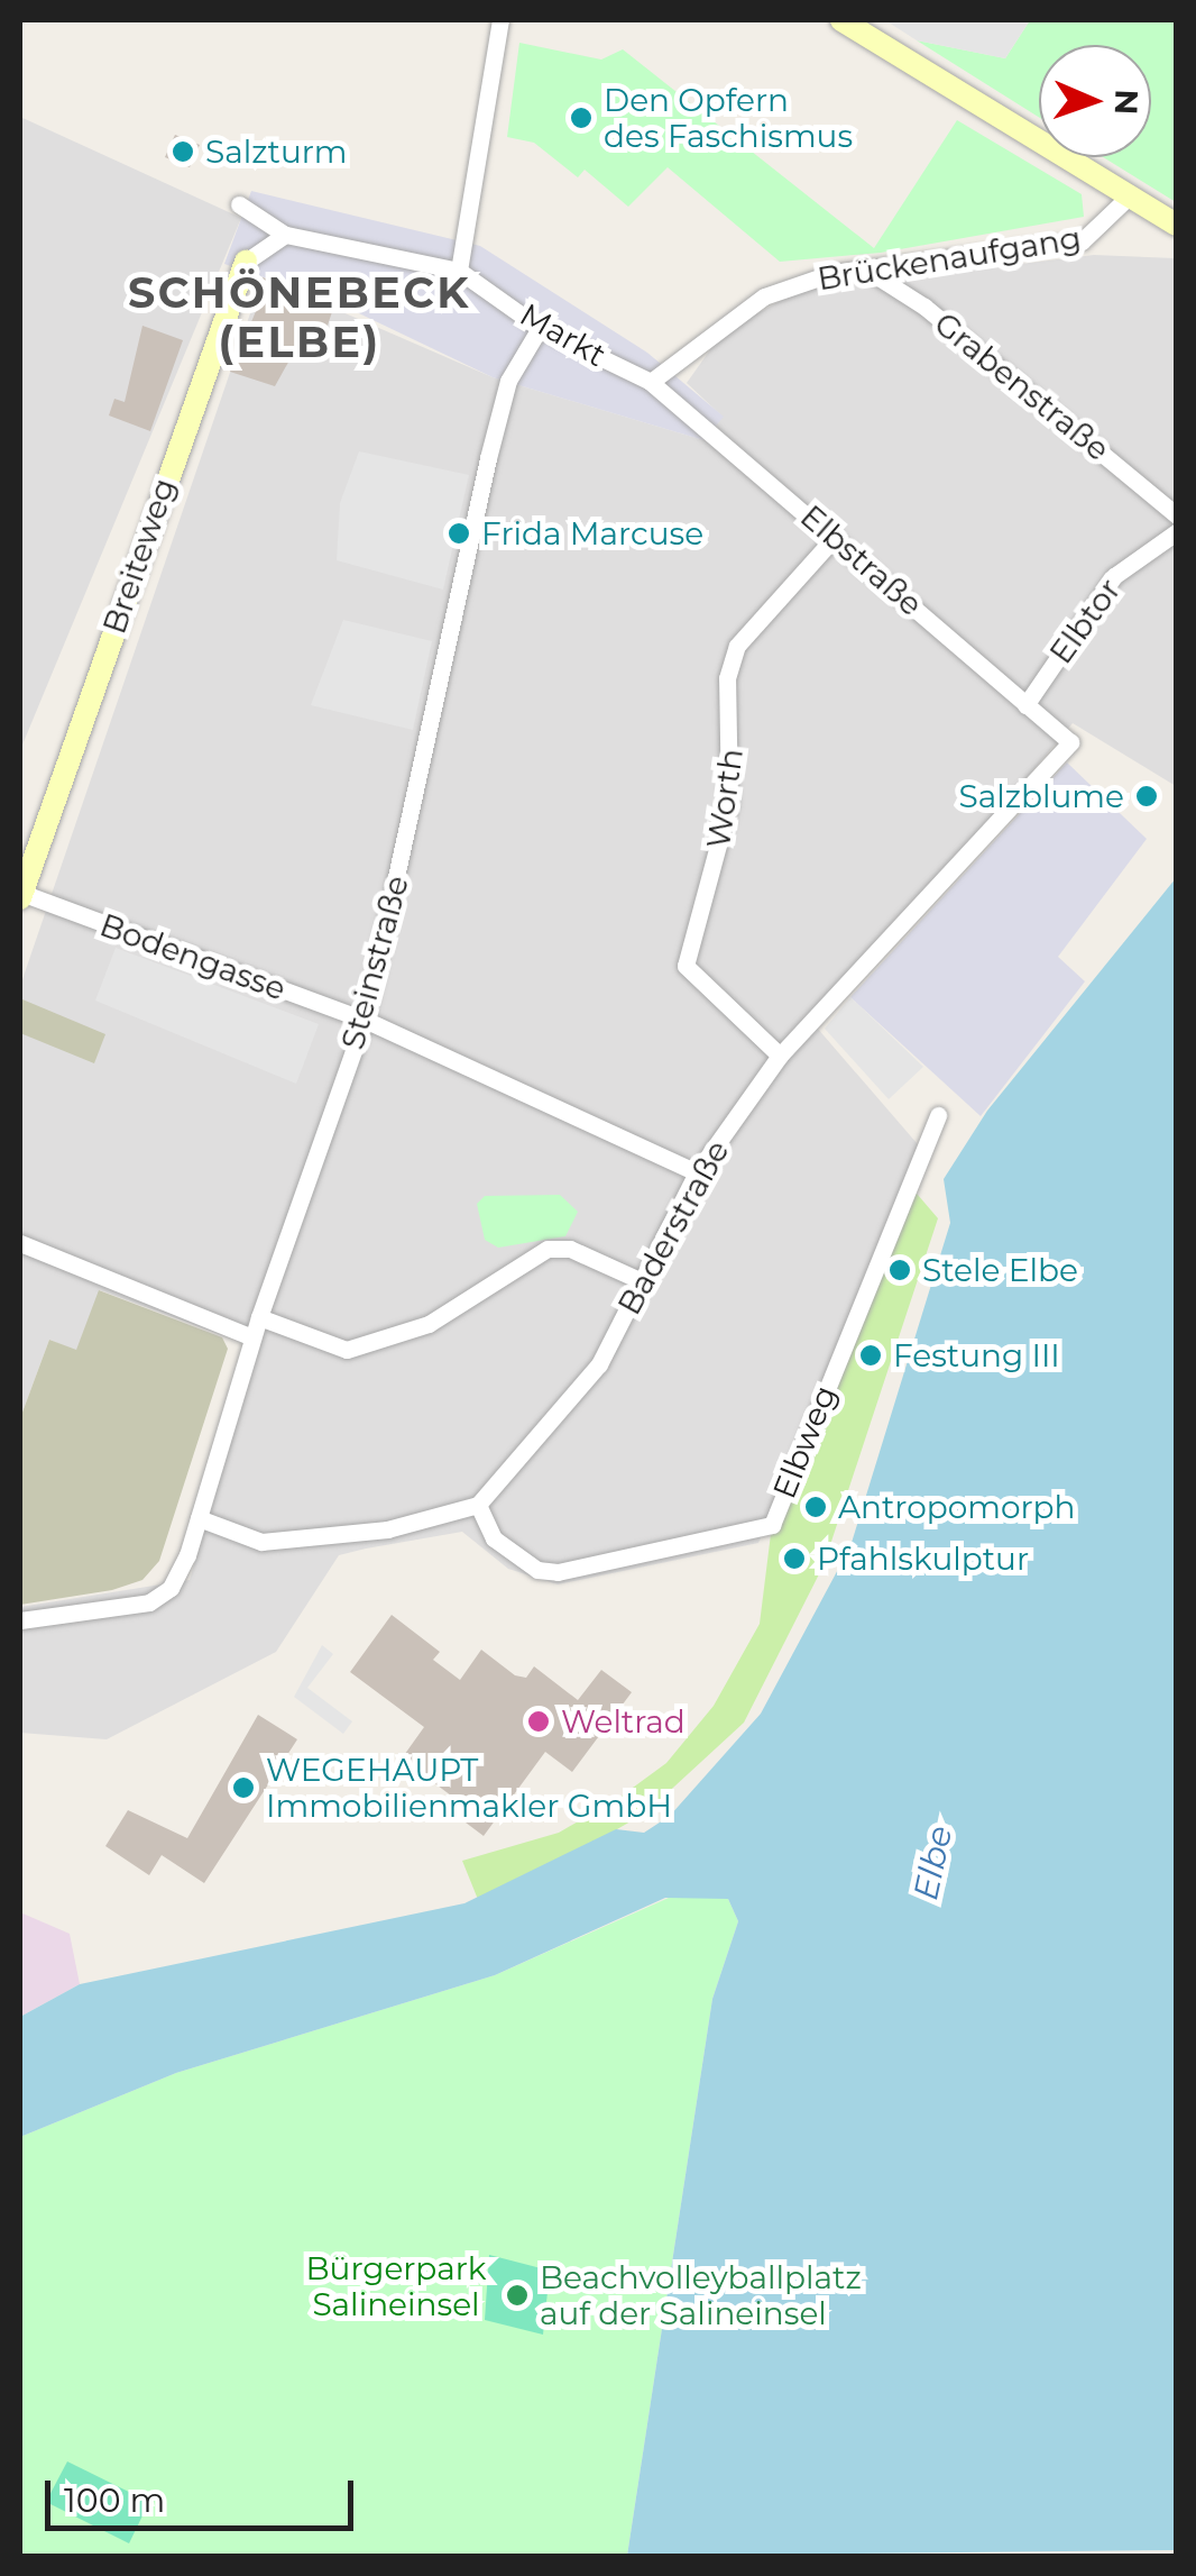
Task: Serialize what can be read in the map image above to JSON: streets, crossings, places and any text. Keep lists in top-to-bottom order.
{
  "streets": {
    "street": [
      "Brückenaufgang",
      "Markt",
      "Grabenstraße",
      "Breiteweg",
      "Elbstraße",
      "Elbtor",
      "Worth",
      "Bodengasse",
      "Steinstraße",
      "Baderstraße",
      "Elbweg"
    ]
  },
  "crossings": [
    ["Brückenaufgang", "Markt"],
    ["Brückenaufgang", "Grabenstraße"],
    ["Brückenaufgang", "Elbstraße"],
    ["Markt", "Breiteweg"],
    ["Markt", "Elbstraße"],
    ["Markt", "Steinstraße"],
    ["Breiteweg", "Bodengasse"],
    ["Elbstraße", "Elbtor"],
    ["Elbstraße", "Worth"],
    ["Elbstraße", "Baderstraße"],
    ["Worth", "Baderstraße"],
    ["Bodengasse", "Steinstraße"],
    ["Bodengasse", "Baderstraße"],
    ["Baderstraße", "Elbweg"]
  ],
  "districts": ["SCHÖNEBECK (ELBE)"],
  "water": ["Elbe"],
  "parks": ["Bürgerpark Salineinsel"],
  "places": [
    "Den Opfern des Faschismus",
    "Salzturm",
    "Frida Marcuse",
    "Salzblume",
    "Stele Elbe",
    "Festung III",
    "Antropomorph",
    "Pfahlskulptur",
    "Weltrad",
    "WEGEHAUPT Immobilienmakler GmbH",
    "Beachvolleyballplatz auf der Salineinsel"
  ],
  "scale_bar": "100 m",
  "north": "right"
}
